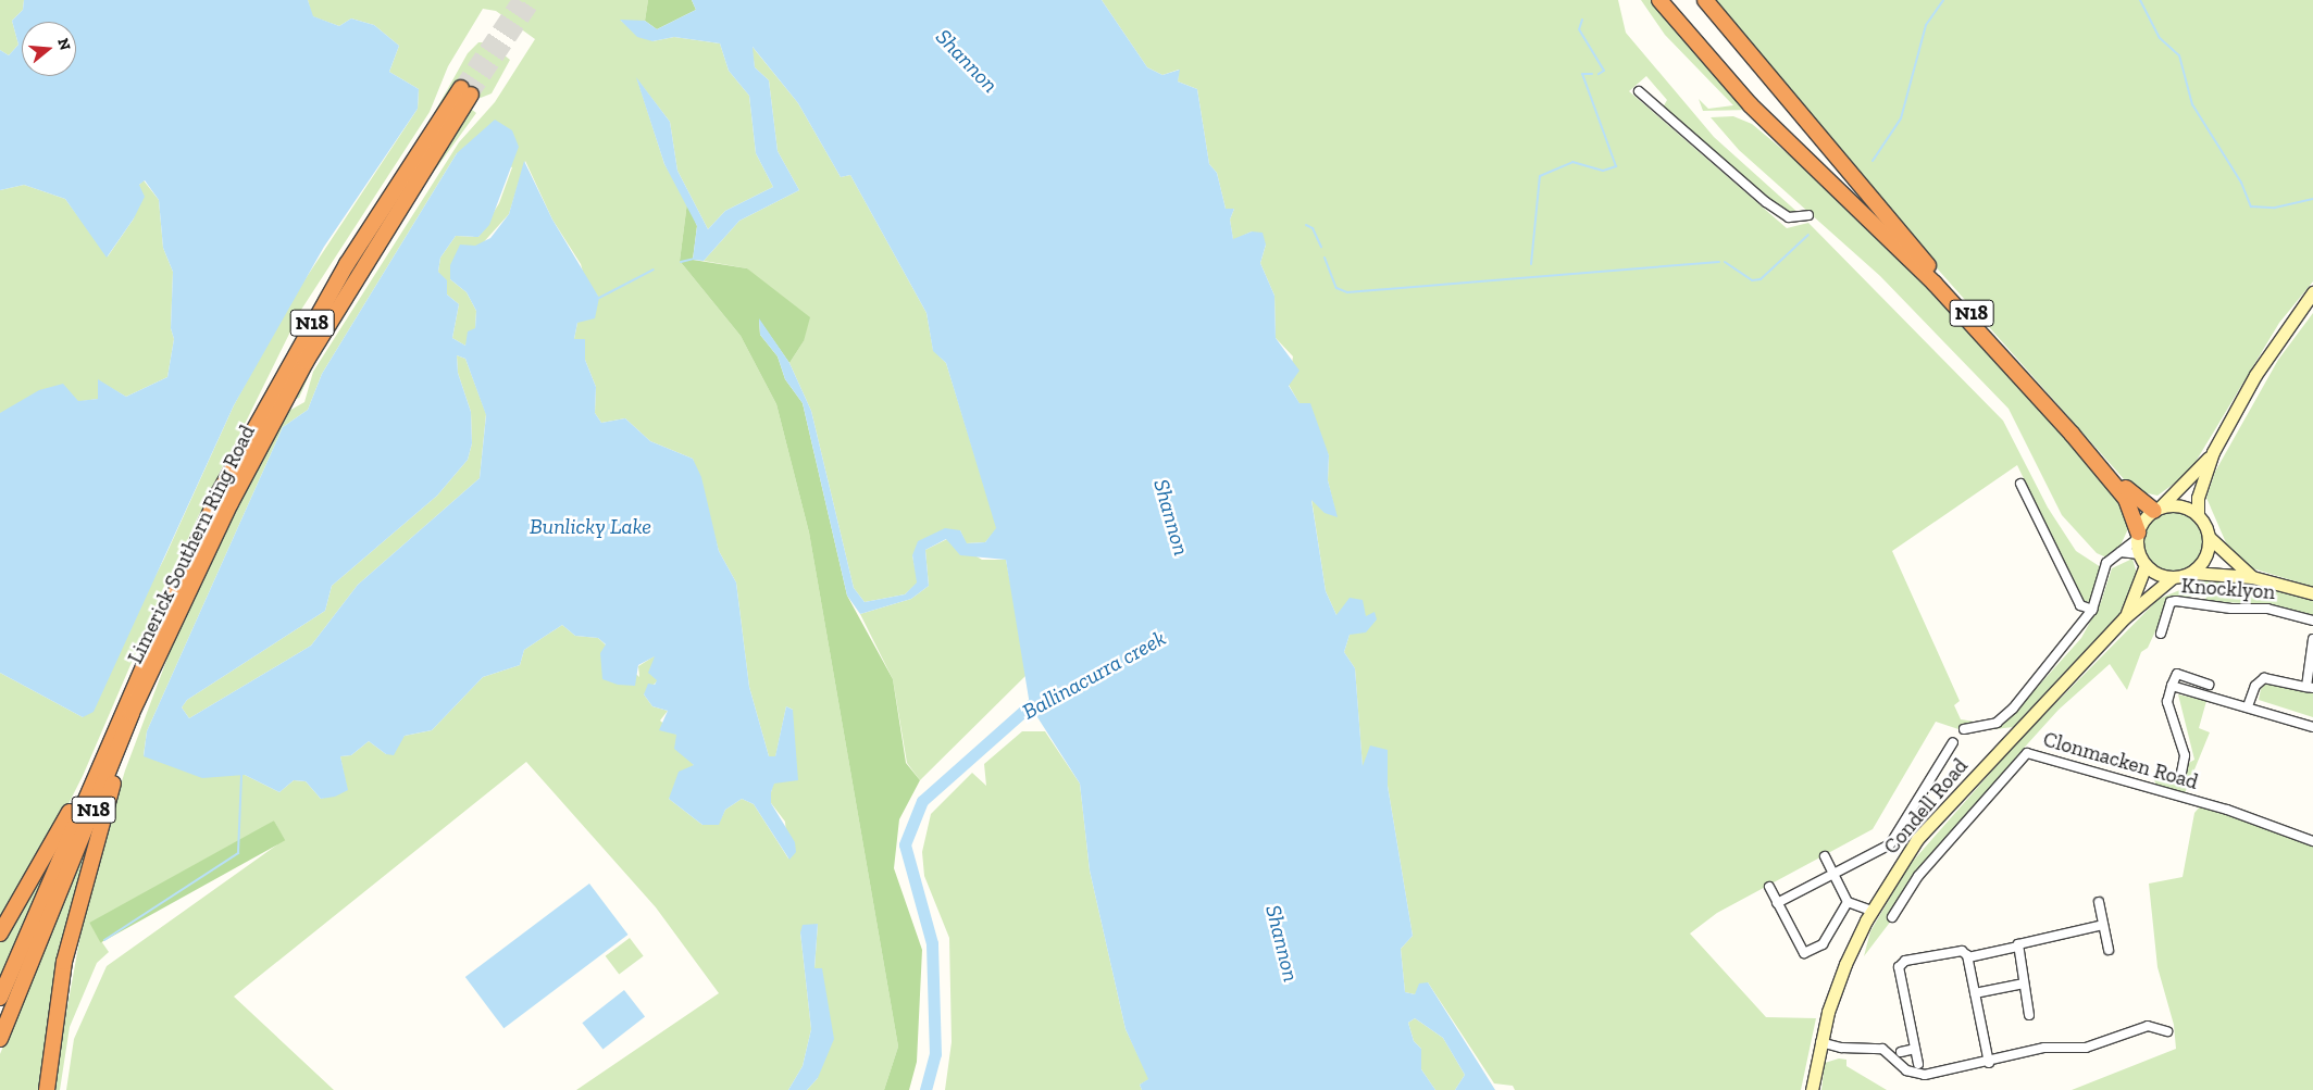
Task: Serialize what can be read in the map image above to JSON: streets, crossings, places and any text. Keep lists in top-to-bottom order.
{
  "streets": {
    "highway": ["N18", "Limerick Southern Ring Road"],
    "main road": ["Condell Road"],
    "street": ["Knocklyon", "Clonmacken Road"]
  },
  "crossings": [
    ["N18", "Limerick Southern Ring Road"]
  ],
  "water": ["Shannon", "Bunlicky Lake", "Ballinacurra creek"],
  "north": "right"
}
